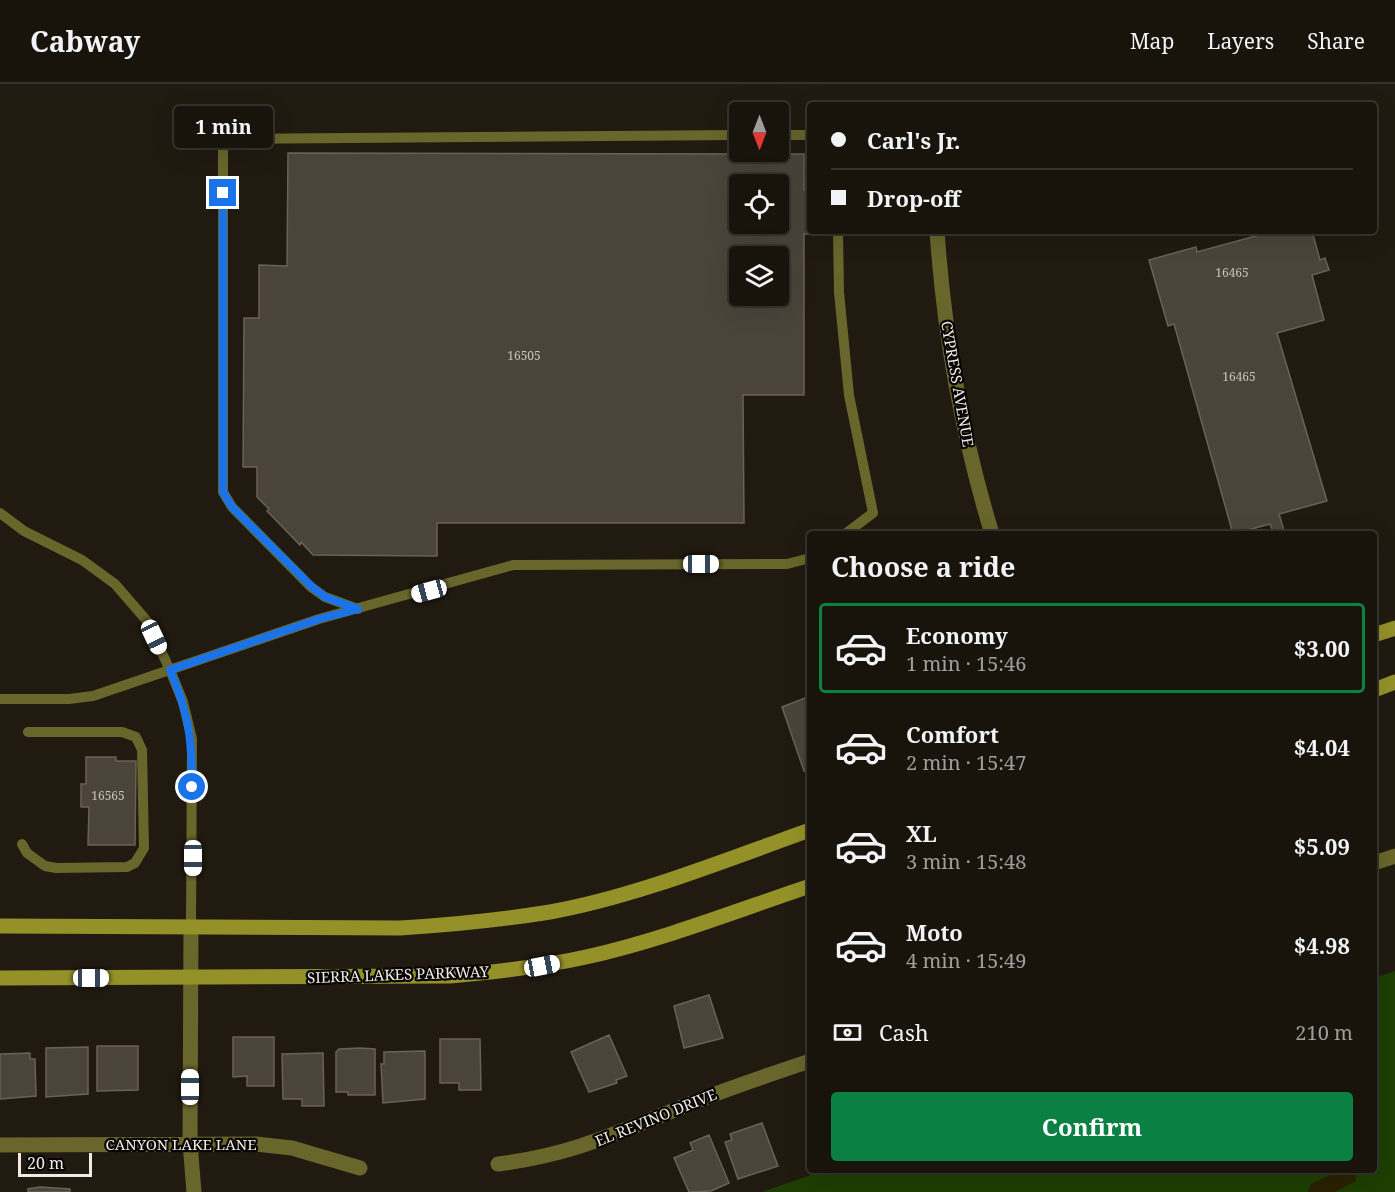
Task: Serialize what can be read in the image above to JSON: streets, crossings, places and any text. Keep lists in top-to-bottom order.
{
  "streets": {
    "street": [
      "CYPRESS AVENUE",
      "SIERRA LAKES PARKWAY",
      "EL REVINO DRIVE",
      "CANYON LAKE LANE"
    ]
  },
  "house_numbers": [
    "16465",
    "16505",
    "16465",
    "16565"
  ],
  "scale_bar": "20 m",
  "north": "bottom",
  "page": {
    "header": "Cabway",
    "nav": ["Map", "Layers", "Share"],
    "banner": ["Carl's Jr.", "Drop-off"],
    "bubble": "1 min",
    "heading": "Choose a ride",
    "list": [
      {
        "name": "Economy",
        "note": "1 min · 15:46",
        "value": "$3.00"
      },
      {
        "name": "Comfort",
        "note": "2 min · 15:47",
        "value": "$4.04"
      },
      {
        "name": "XL",
        "note": "3 min · 15:48",
        "value": "$5.09"
      },
      {
        "name": "Moto",
        "note": "4 min · 15:49",
        "value": "$4.98"
      }
    ],
    "pay": ["Cash", "210 m"],
    "buttons": "Confirm",
    "scale": "20 m"
  }
}
